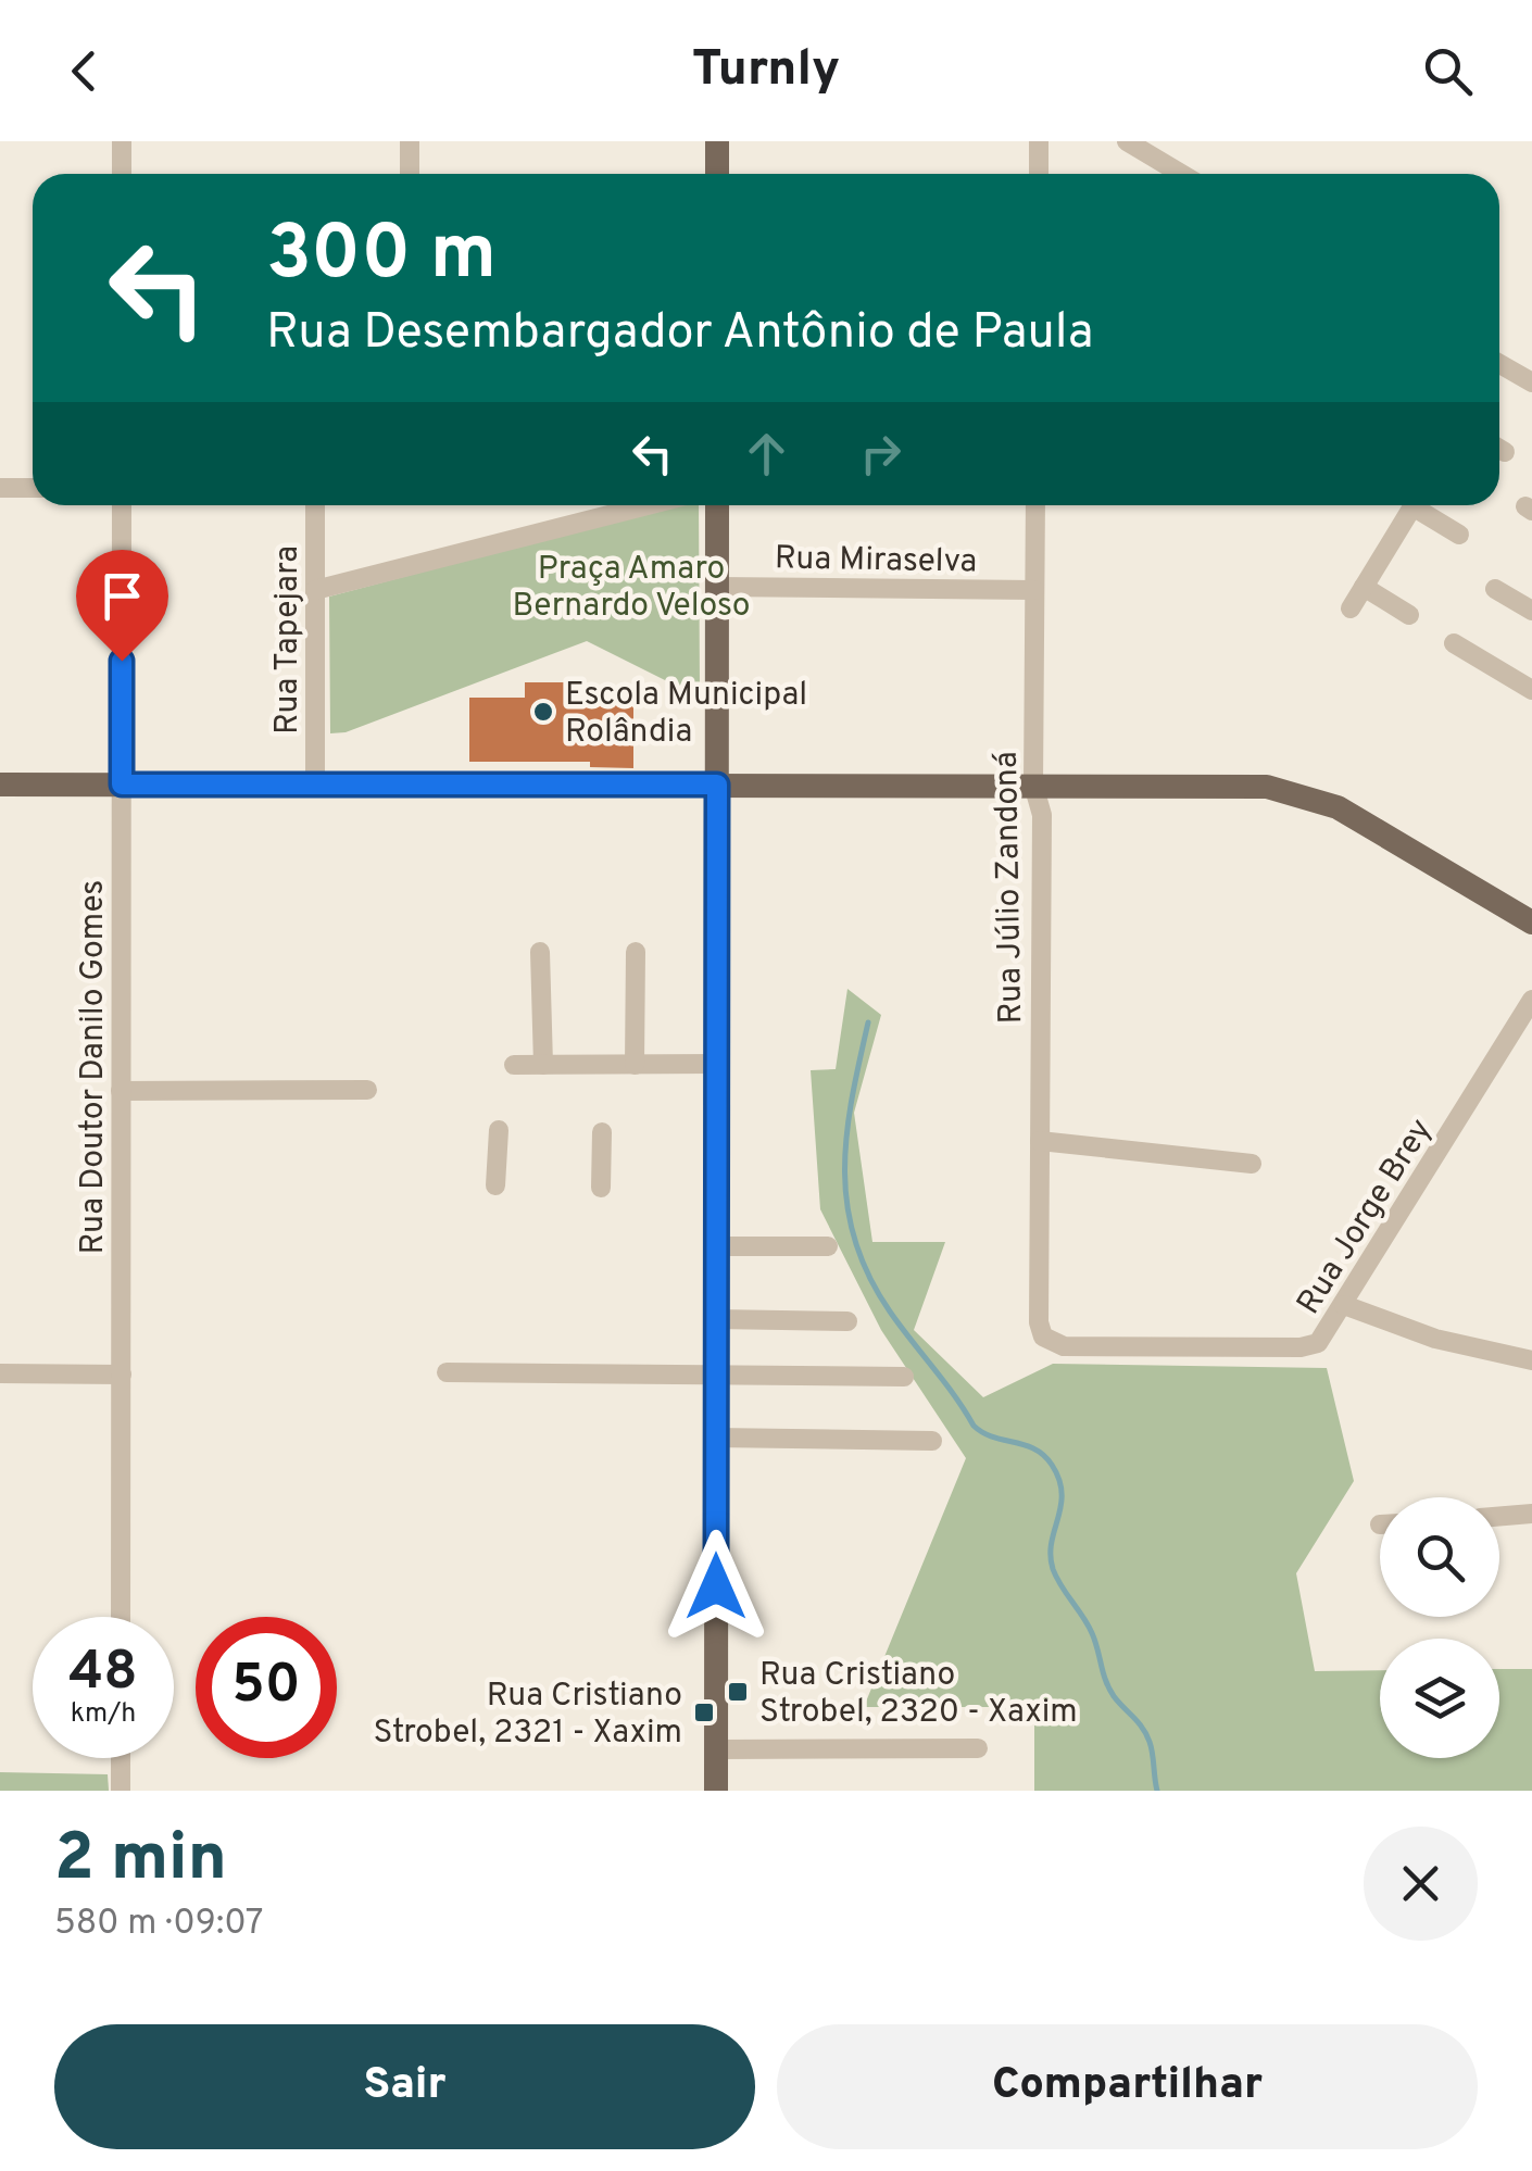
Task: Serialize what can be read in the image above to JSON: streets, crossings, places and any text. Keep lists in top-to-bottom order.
{
  "streets": {
    "street": [
      "Rua Miraselva",
      "Rua Tapejara",
      "Rua Júlio Zandoná",
      "Rua Doutor Danilo Gomes",
      "Rua Jorge Brey"
    ]
  },
  "crossings": [
    ["Rua Miraselva", "Rua Júlio Zandoná"],
    ["Rua Júlio Zandoná", "Rua Jorge Brey"]
  ],
  "parks": ["Praça Amaro Bernardo Veloso"],
  "places": {
    "other": ["Escola Municipal Rolândia"],
    "transit": ["Rua Cristiano Strobel, 2320 - Xaxim", "Rua Cristiano Strobel, 2321 - Xaxim"]
  },
  "page": {
    "header": "Turnly",
    "turn": ["300 m", "Rua Desembargador Antônio de Paula"],
    "speed": "48 km/h",
    "limit": "50",
    "heading": ["2 min", "580 m · 09:07"],
    "buttons": ["Sair", "Compartilhar"]
  }
}
